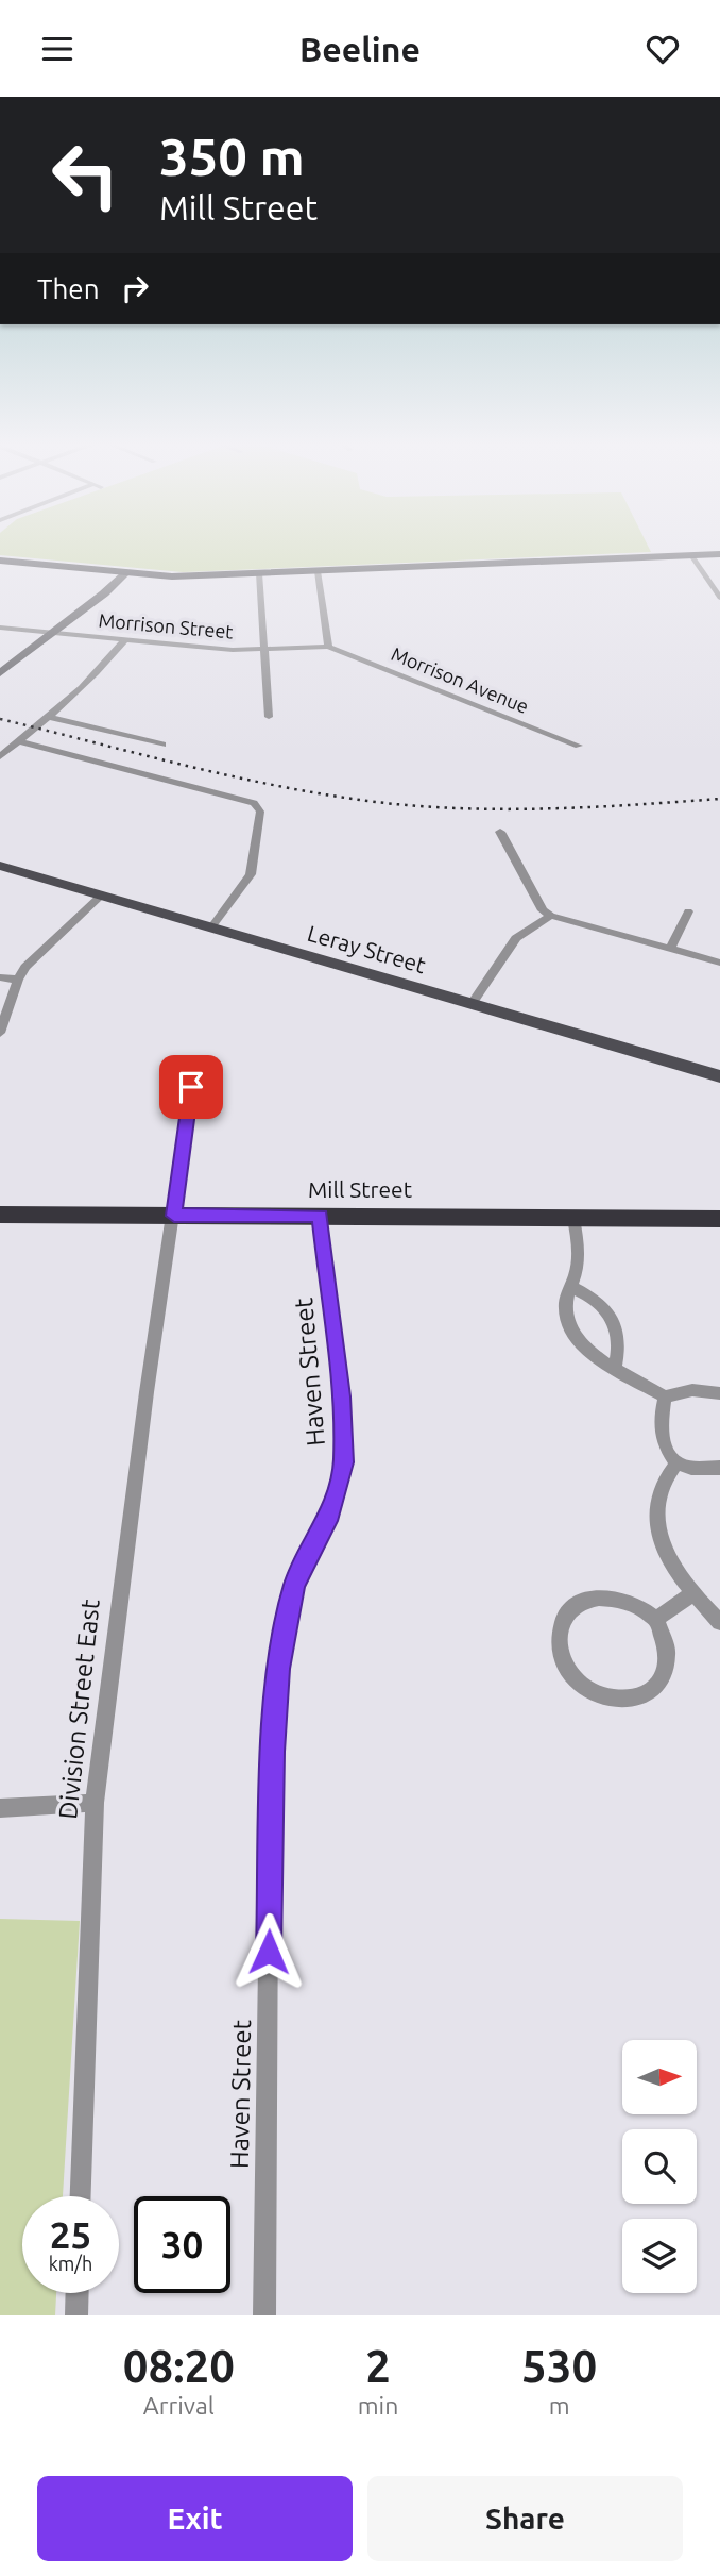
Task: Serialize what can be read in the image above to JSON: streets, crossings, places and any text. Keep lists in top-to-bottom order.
{
  "streets": {
    "highway": ["Mill Street"],
    "main road": ["Leray Street"],
    "street": [
      "Morrison Street",
      "Morrison Avenue",
      "Haven Street",
      "Division Street East"
    ]
  },
  "crossings": [
    ["Morrison Street", "Morrison Avenue"],
    ["Mill Street", "Haven Street"],
    ["Mill Street", "Division Street East"]
  ],
  "north": "right",
  "page": {
    "header": "Beeline",
    "turn": ["350 m", "Mill Street"],
    "then": "Then",
    "speed": "25 km/h",
    "limit": "30",
    "eta": [
      "08:20",
      "Arrival",
      "2",
      "min",
      "530",
      "m"
    ],
    "buttons": ["Exit", "Share"]
  }
}
